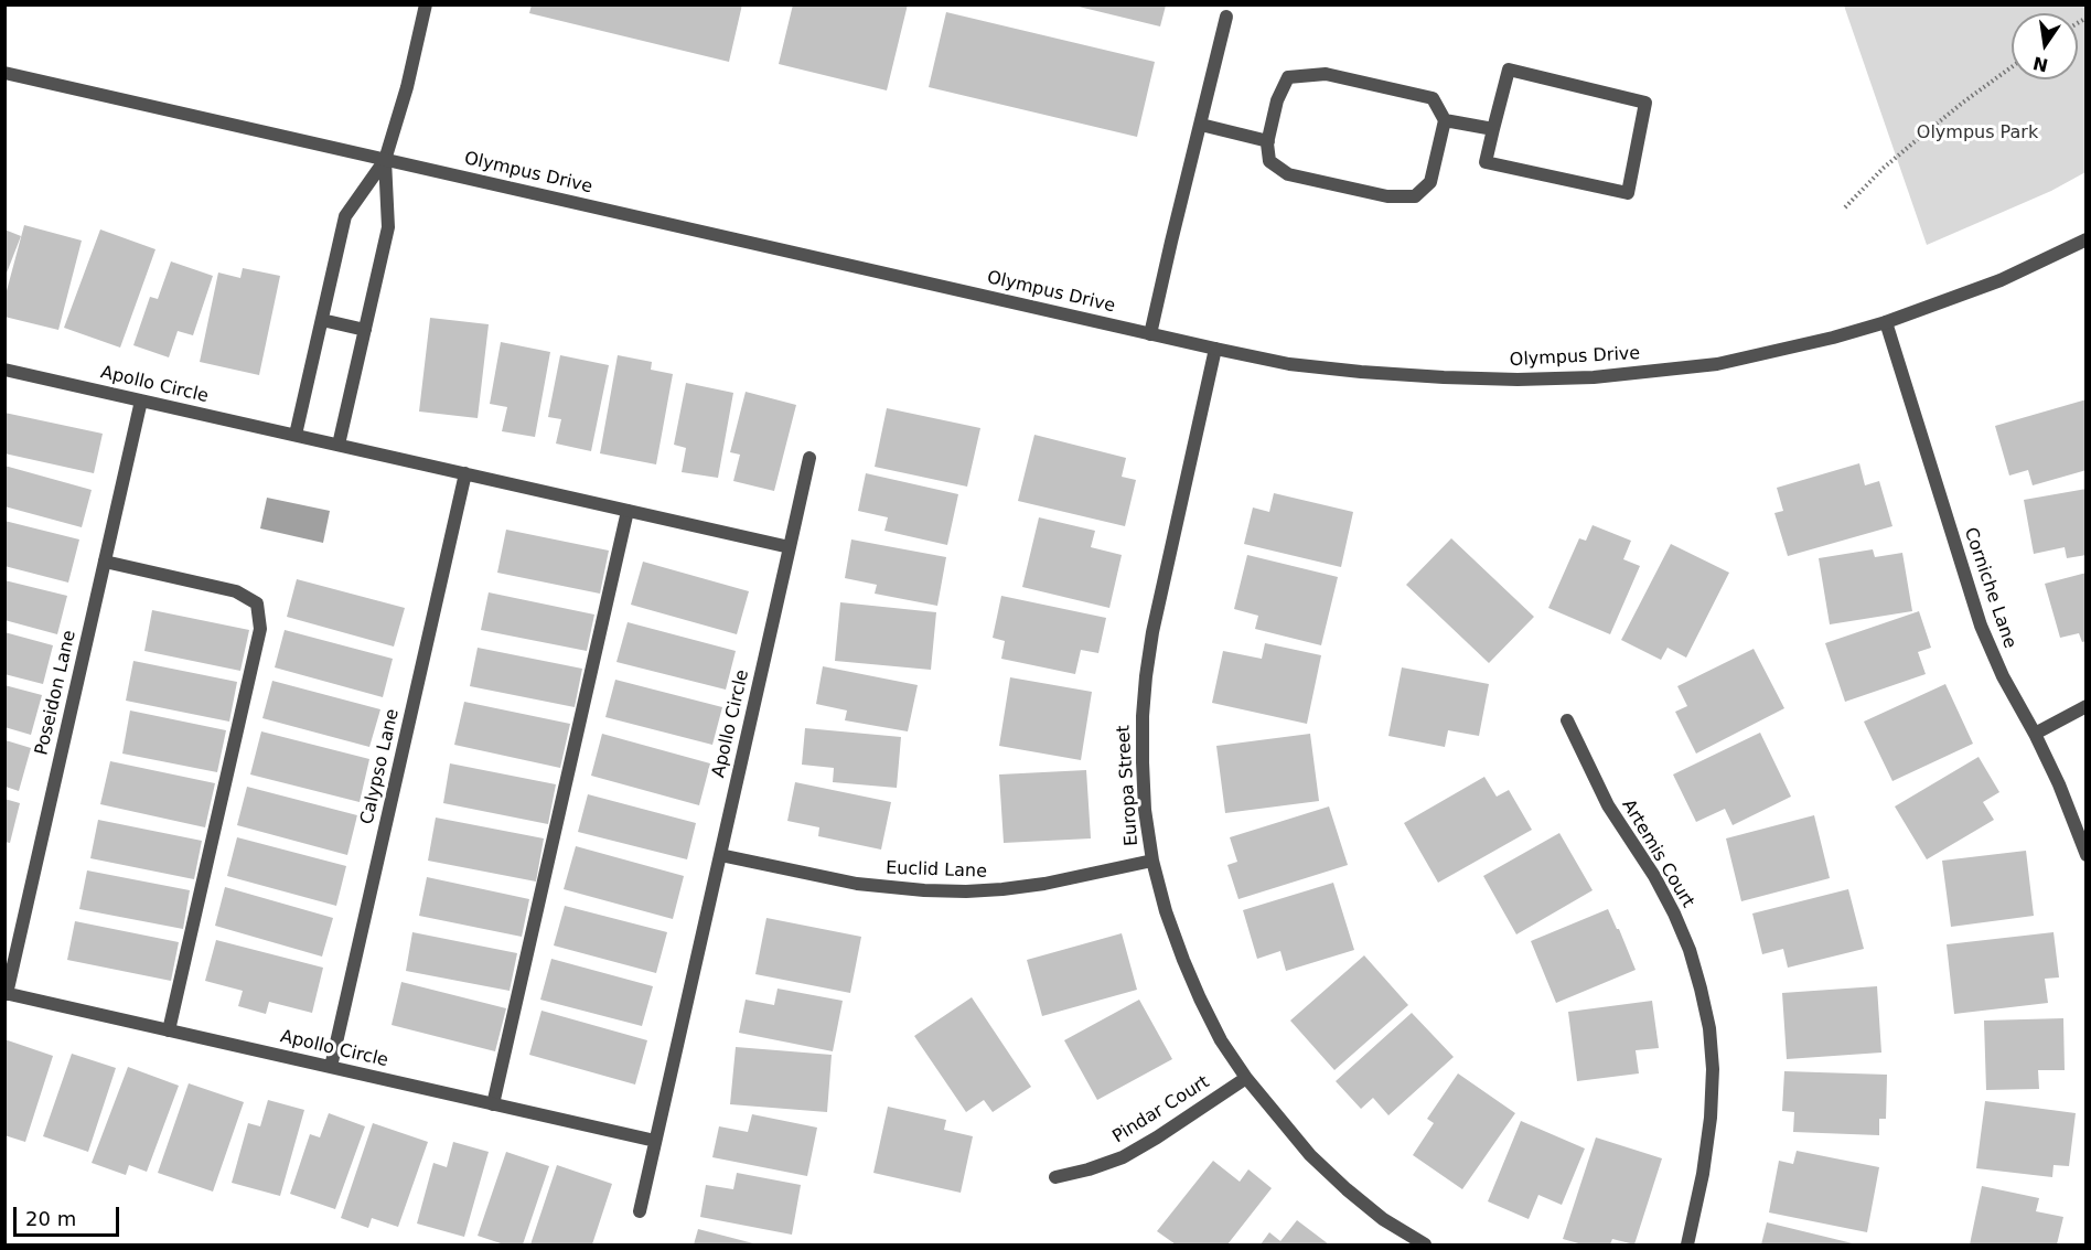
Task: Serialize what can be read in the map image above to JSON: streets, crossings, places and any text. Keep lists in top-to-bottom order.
{
  "streets": {
    "street": [
      "Olympus Drive",
      "Apollo Circle",
      "Corniche Lane",
      "Poseidon Lane",
      "Calypso Lane",
      "Europa Street",
      "Artemis Court",
      "Euclid Lane",
      "Pindar Court"
    ]
  },
  "crossings": [
    ["Olympus Drive", "Corniche Lane"],
    ["Olympus Drive", "Europa Street"],
    ["Apollo Circle", "Poseidon Lane"],
    ["Apollo Circle", "Calypso Lane"],
    ["Apollo Circle", "Euclid Lane"],
    ["Europa Street", "Euclid Lane"],
    ["Europa Street", "Pindar Court"]
  ],
  "parks": ["Olympus Park"],
  "scale_bar": "20 m",
  "north": "bottom"
}
